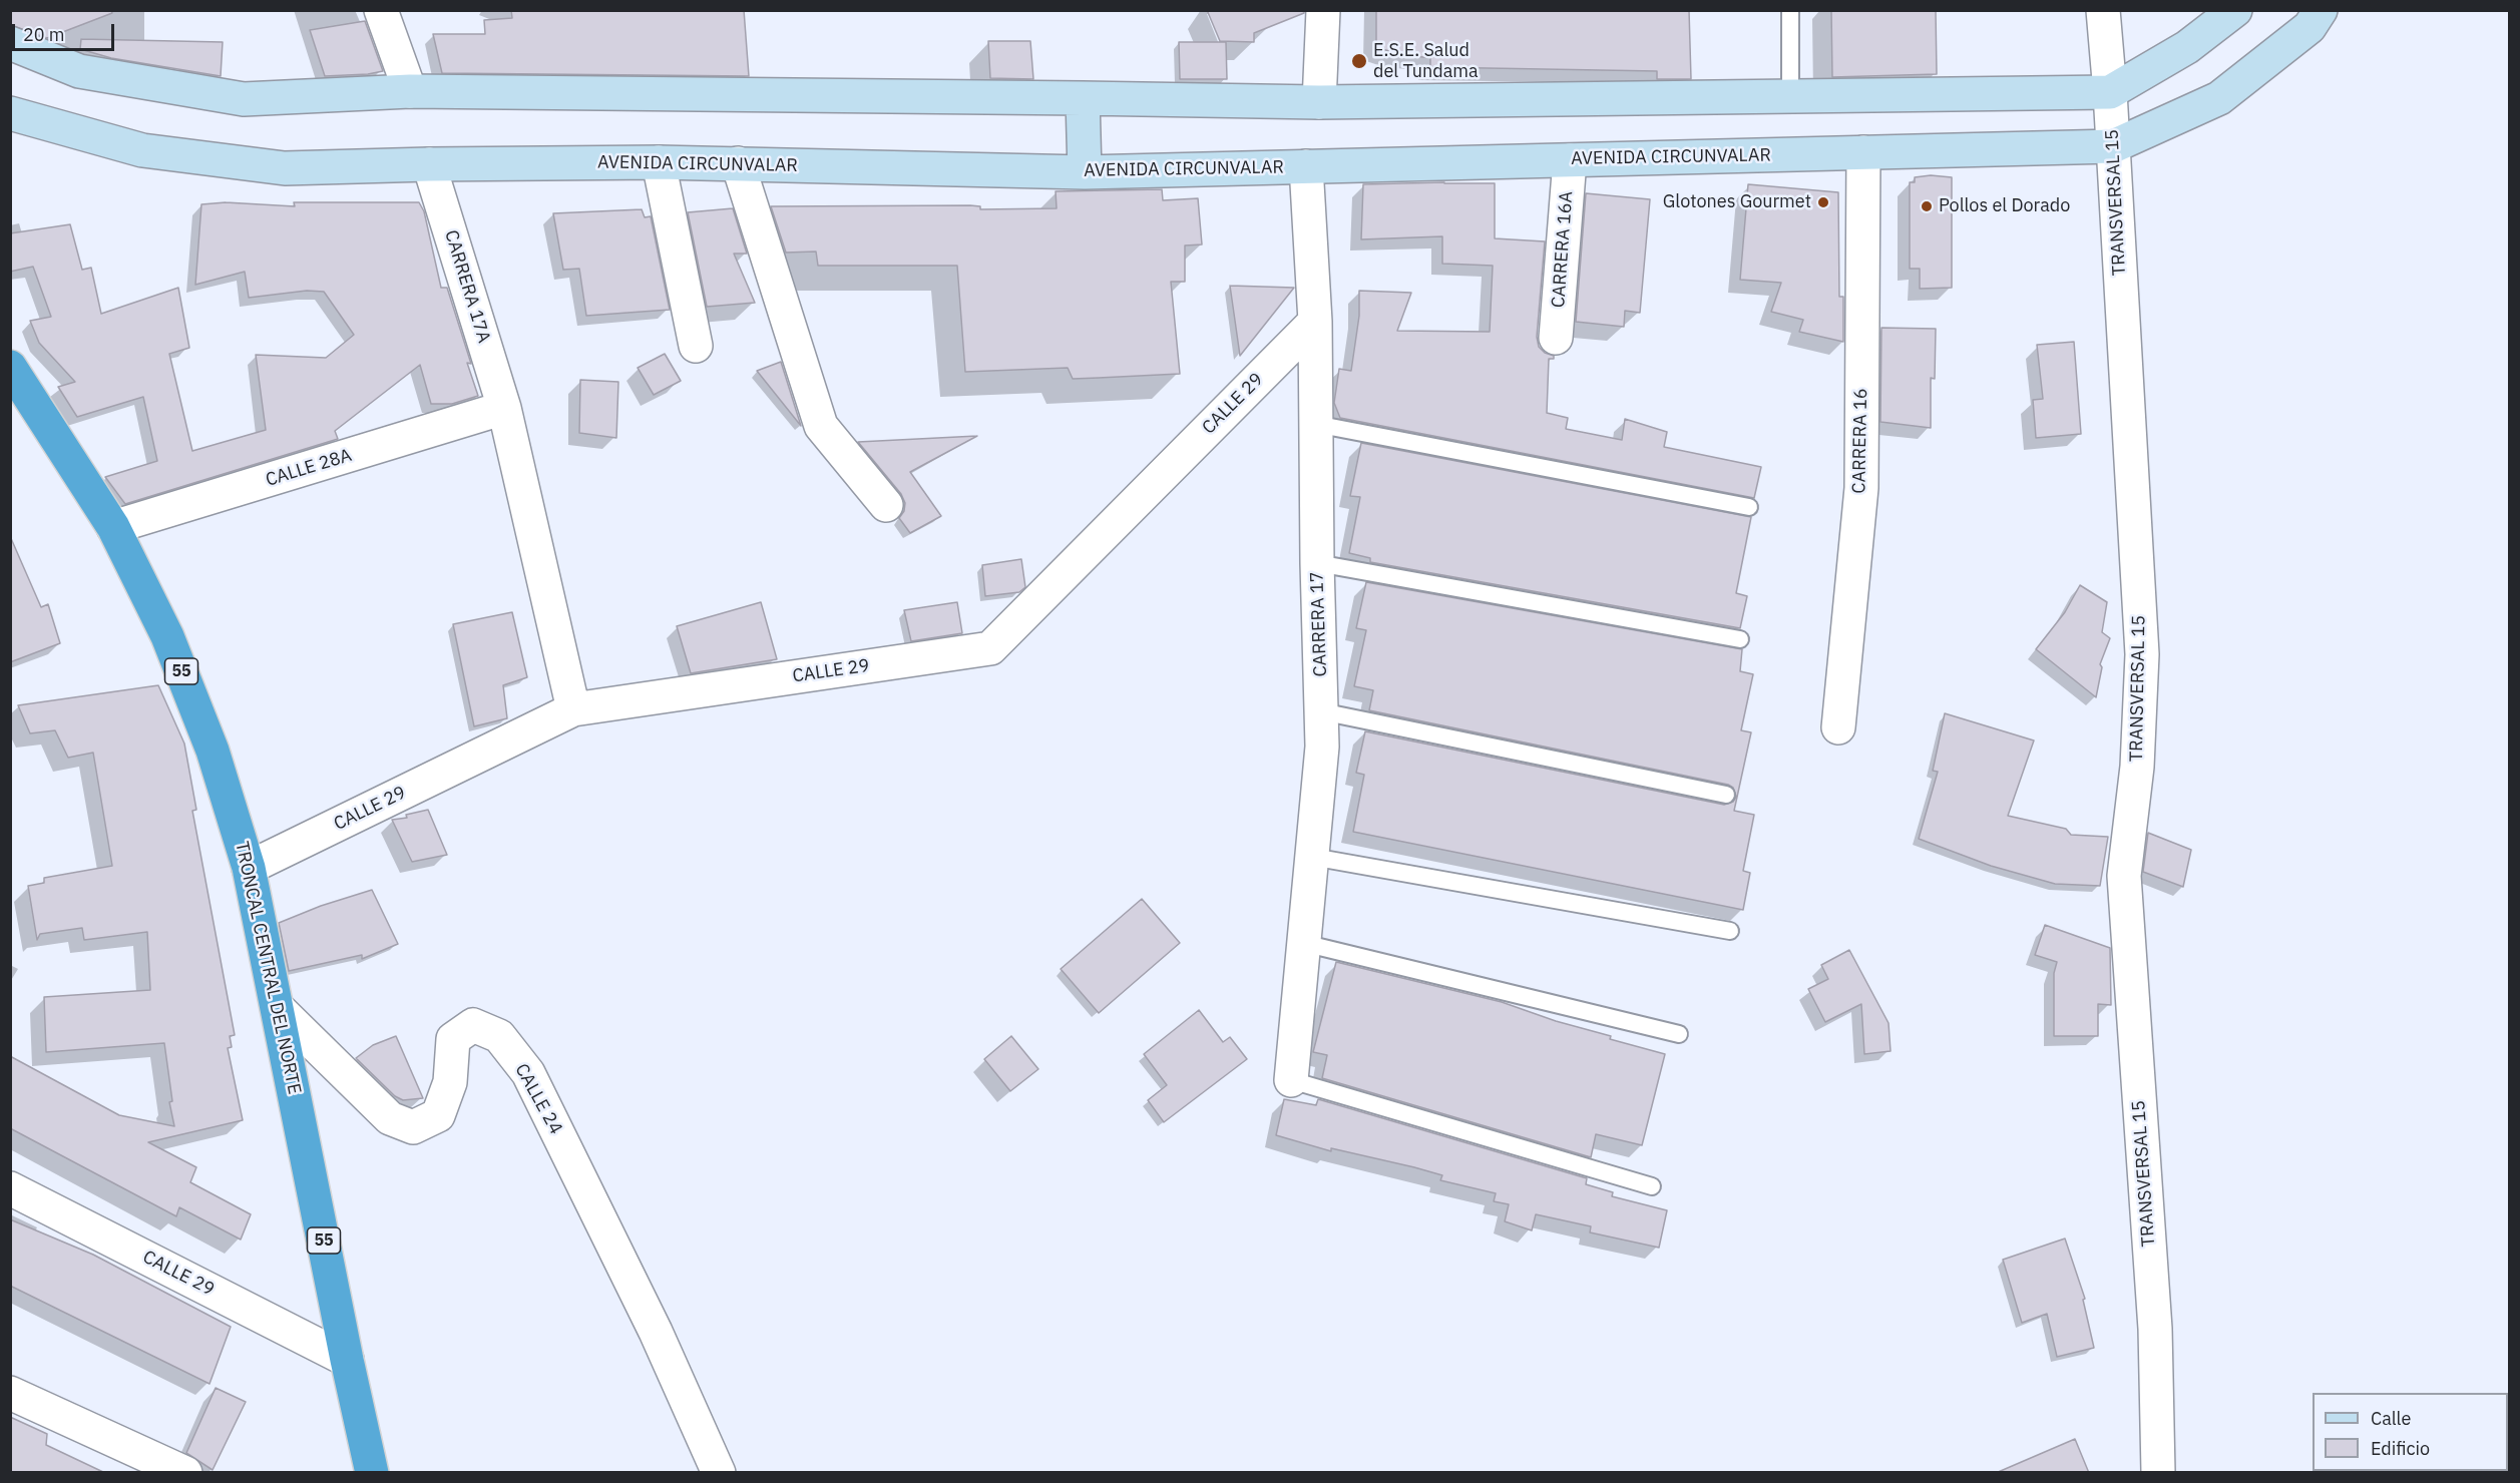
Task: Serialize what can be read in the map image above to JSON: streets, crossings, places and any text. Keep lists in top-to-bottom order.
{
  "streets": {
    "highway": ["55", "TRONCAL CENTRAL DEL NORTE"],
    "main road": ["AVENIDA CIRCUNVALAR"],
    "street": [
      "TRANSVERSAL 15",
      "CARRERA 16A",
      "CARRERA 17A",
      "CALLE 29",
      "CARRERA 16",
      "CALLE 28A",
      "CARRERA 17",
      "CALLE 24"
    ]
  },
  "crossings": [
    ["AVENIDA CIRCUNVALAR", "TRANSVERSAL 15"],
    ["AVENIDA CIRCUNVALAR", "CARRERA 16A"],
    ["AVENIDA CIRCUNVALAR", "CARRERA 17A"],
    ["AVENIDA CIRCUNVALAR", "CARRERA 16"],
    ["AVENIDA CIRCUNVALAR", "CARRERA 17"],
    ["CARRERA 17A", "CALLE 29"],
    ["CARRERA 17A", "CALLE 28A"],
    ["CALLE 29", "CARRERA 17"],
    ["CALLE 29", "TRONCAL CENTRAL DEL NORTE"],
    ["CALLE 28A", "TRONCAL CENTRAL DEL NORTE"],
    ["TRONCAL CENTRAL DEL NORTE", "CALLE 24"]
  ],
  "places": ["E.S.E. Salud del Tundama", "Glotones Gourmet", "Pollos el Dorado"],
  "legend": ["Calle", "Edificio"],
  "scale_bar": "20 m"
}
